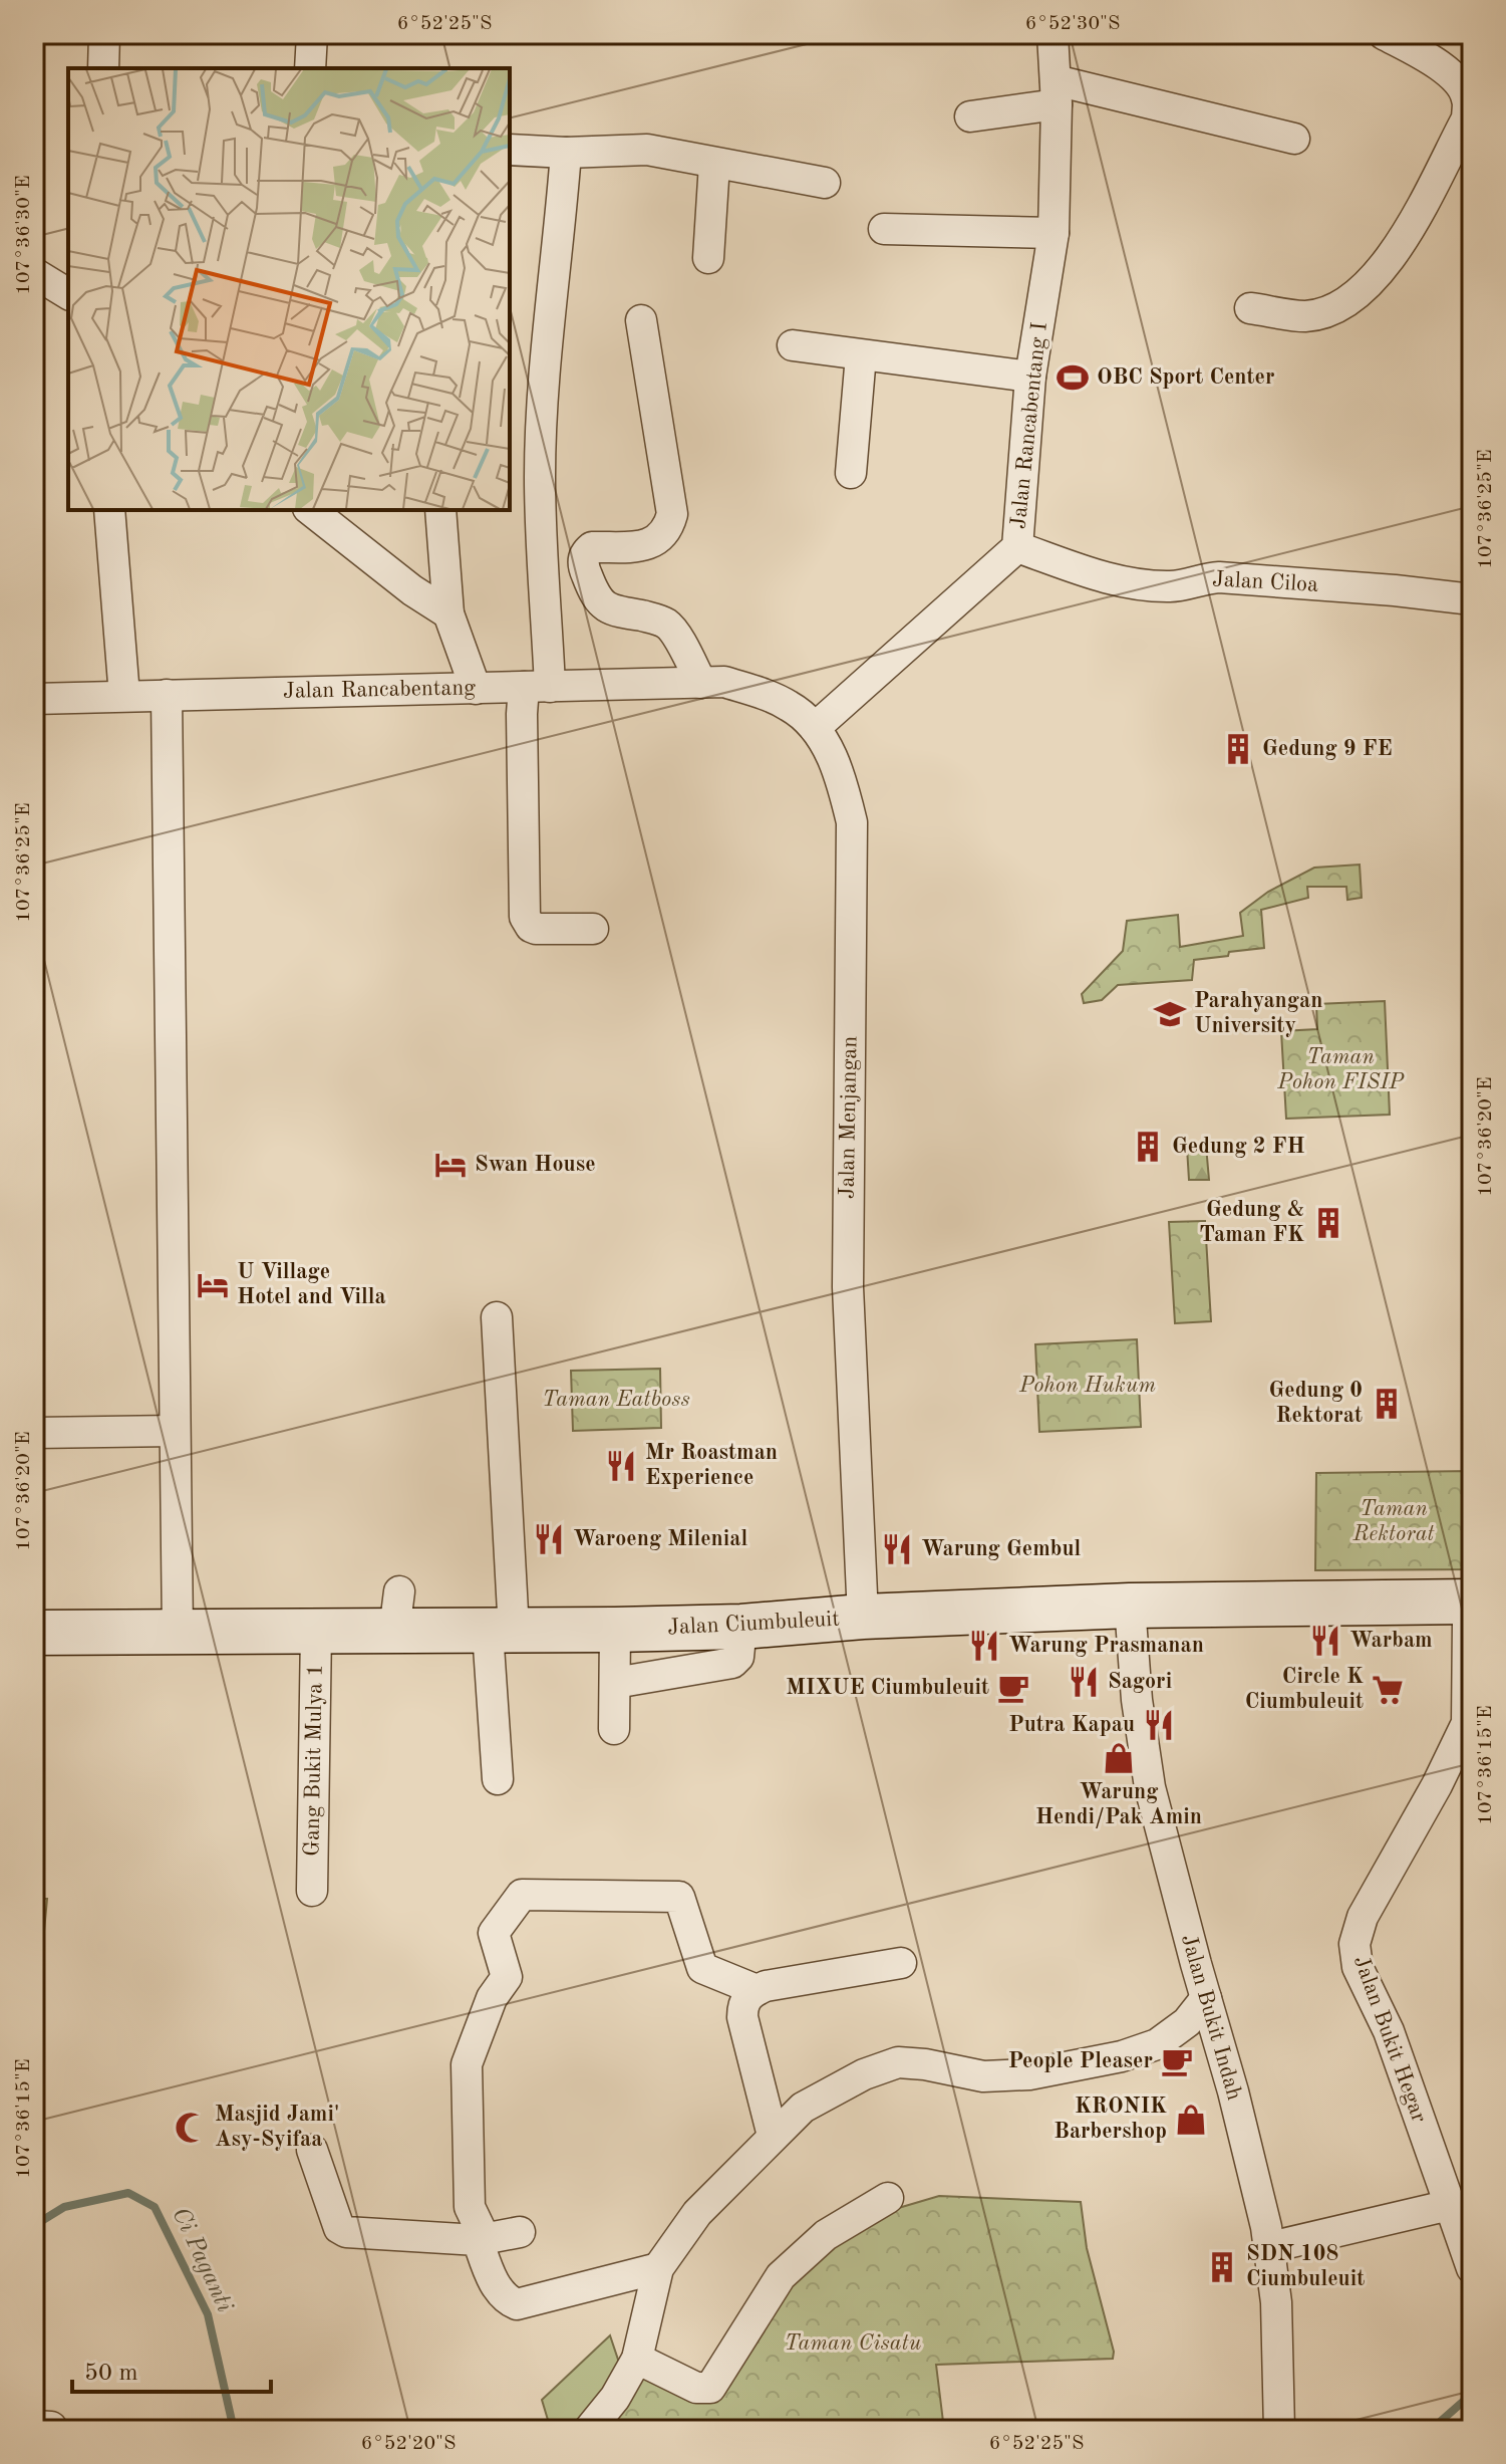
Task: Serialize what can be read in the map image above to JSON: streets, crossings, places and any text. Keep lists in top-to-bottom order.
{
  "streets": {
    "main road": ["Jalan Ciumbuleuit"],
    "street": [
      "Jalan Rancabentang I",
      "Jalan Ciloa",
      "Jalan Rancabentang",
      "Jalan Menjangan",
      "Gang Bukit Mulya 1",
      "Jalan Bukit Indah",
      "Jalan Bukit Hegar"
    ]
  },
  "crossings": [
    ["Jalan Rancabentang I", "Jalan Ciloa"],
    ["Jalan Rancabentang I", "Jalan Menjangan"],
    ["Jalan Rancabentang", "Jalan Menjangan"],
    ["Jalan Menjangan", "Jalan Ciumbuleuit"],
    ["Jalan Ciumbuleuit", "Gang Bukit Mulya 1"],
    ["Jalan Ciumbuleuit", "Jalan Bukit Indah"]
  ],
  "water": ["Ci Paganti"],
  "parks": [
    "Taman Pohon FISIP",
    "Pohon Hukum",
    "Taman Eatboss",
    "Taman Rektorat",
    "Taman Cisatu"
  ],
  "places": {
    "sports": ["OBC Sport Center"],
    "building": [
      "Gedung 9 FE",
      "Gedung 2 FH",
      "Gedung & Taman FK",
      "Gedung 0 Rektorat",
      "SDN 108 Ciumbuleuit"
    ],
    "school or university": ["Parahyangan University"],
    "hotel": ["Swan House", "U Village Hotel and Villa"],
    "restaurant": [
      "Mr Roastman Experience",
      "Waroeng Milenial",
      "Warung Gembul",
      "Warbam",
      "Warung Prasmanan",
      "Sagori",
      "Putra Kapau"
    ],
    "cafe": ["MIXUE Ciumbuleuit", "People Pleaser"],
    "supermarket": ["Circle K Ciumbuleuit"],
    "shop": ["Warung Hendi/Pak Amin", "KRONIK Barbershop"],
    "mosque": ["Masjid Jami' Asy-Syifaa"]
  },
  "scale_bar": "50 m",
  "coordinates": [
    "6°52'25\"S",
    "6°52'30\"S",
    "107°36'30\"E",
    "107°36'25\"E",
    "107°36'20\"E",
    "107°36'15\"E",
    "6°52'20\"S"
  ]
}
